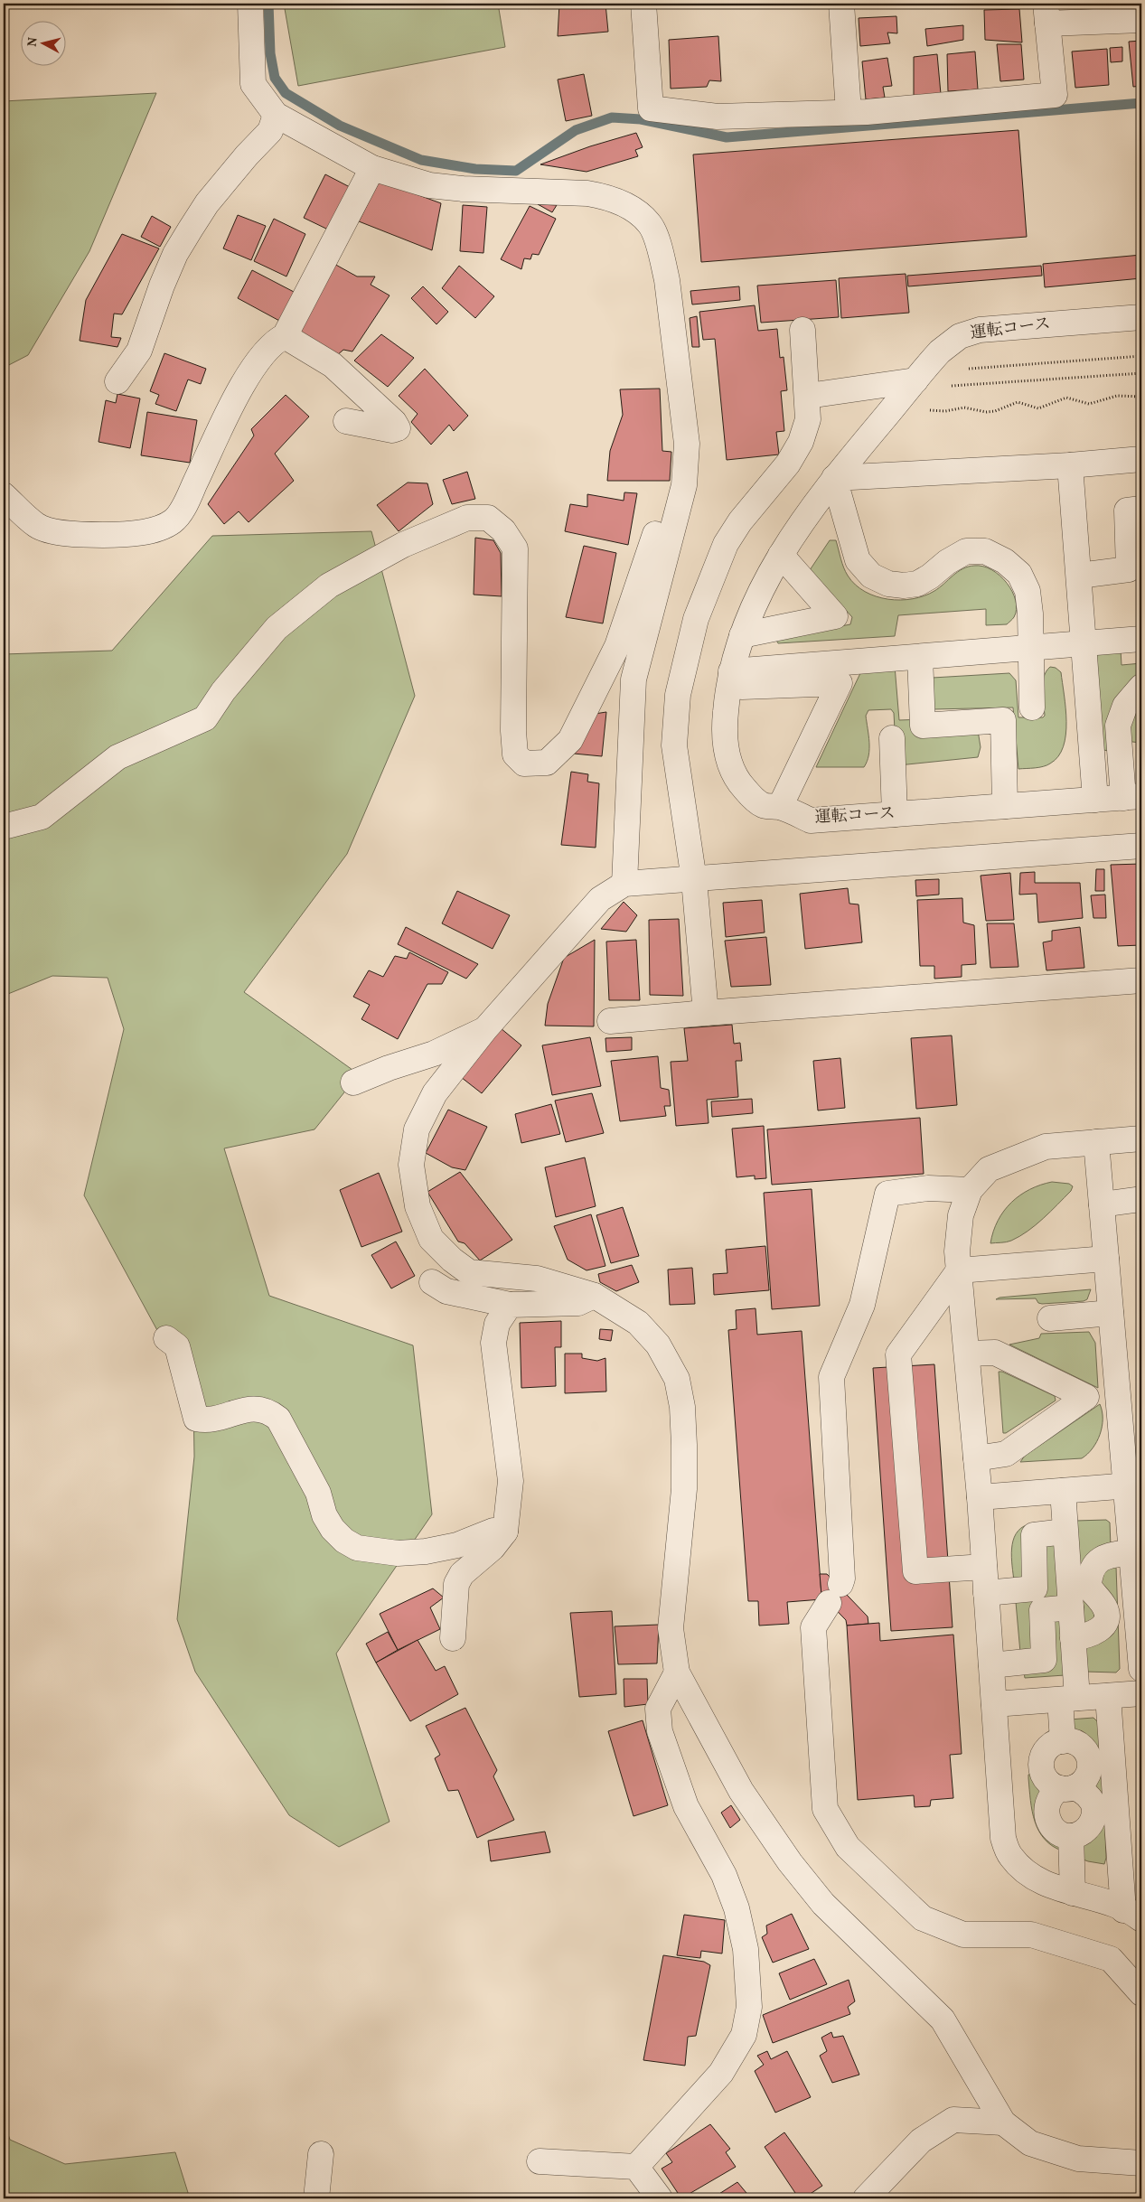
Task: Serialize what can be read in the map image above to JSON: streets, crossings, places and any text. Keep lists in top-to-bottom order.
{
  "streets": {
    "street": ["運転コース"]
  },
  "north": "left"
}
